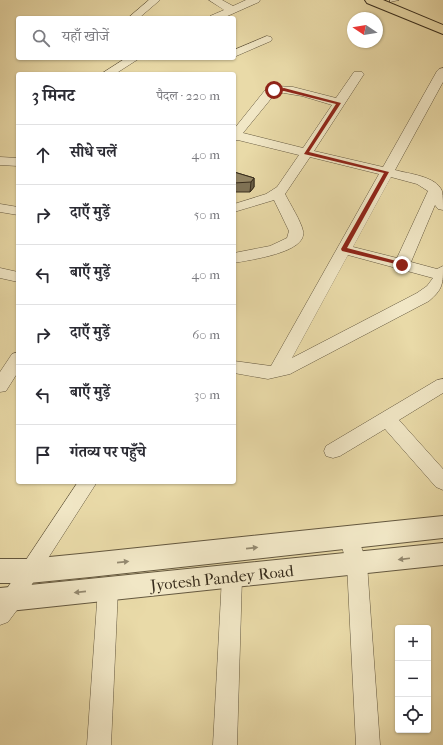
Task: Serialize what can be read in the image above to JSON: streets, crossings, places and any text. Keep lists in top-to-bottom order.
{
  "streets": {
    "street": ["Jyotesh Pandey Road"]
  },
  "north": "left",
  "page": {
    "search": "यहाँ खोजें",
    "heading": ["3 मिनट", "पैदल · 220 m"],
    "list": [
      ["सीधे चलें", "40 m"],
      ["दाएँ मुड़ें", "50 m"],
      ["बाएँ मुड़ें", "40 m"],
      ["दाएँ मुड़ें", "60 m"],
      ["बाएँ मुड़ें", "30 m"],
      "गंतव्य पर पहुँचे"
    ],
    "map_buttons": ["+", "−"]
  }
}
